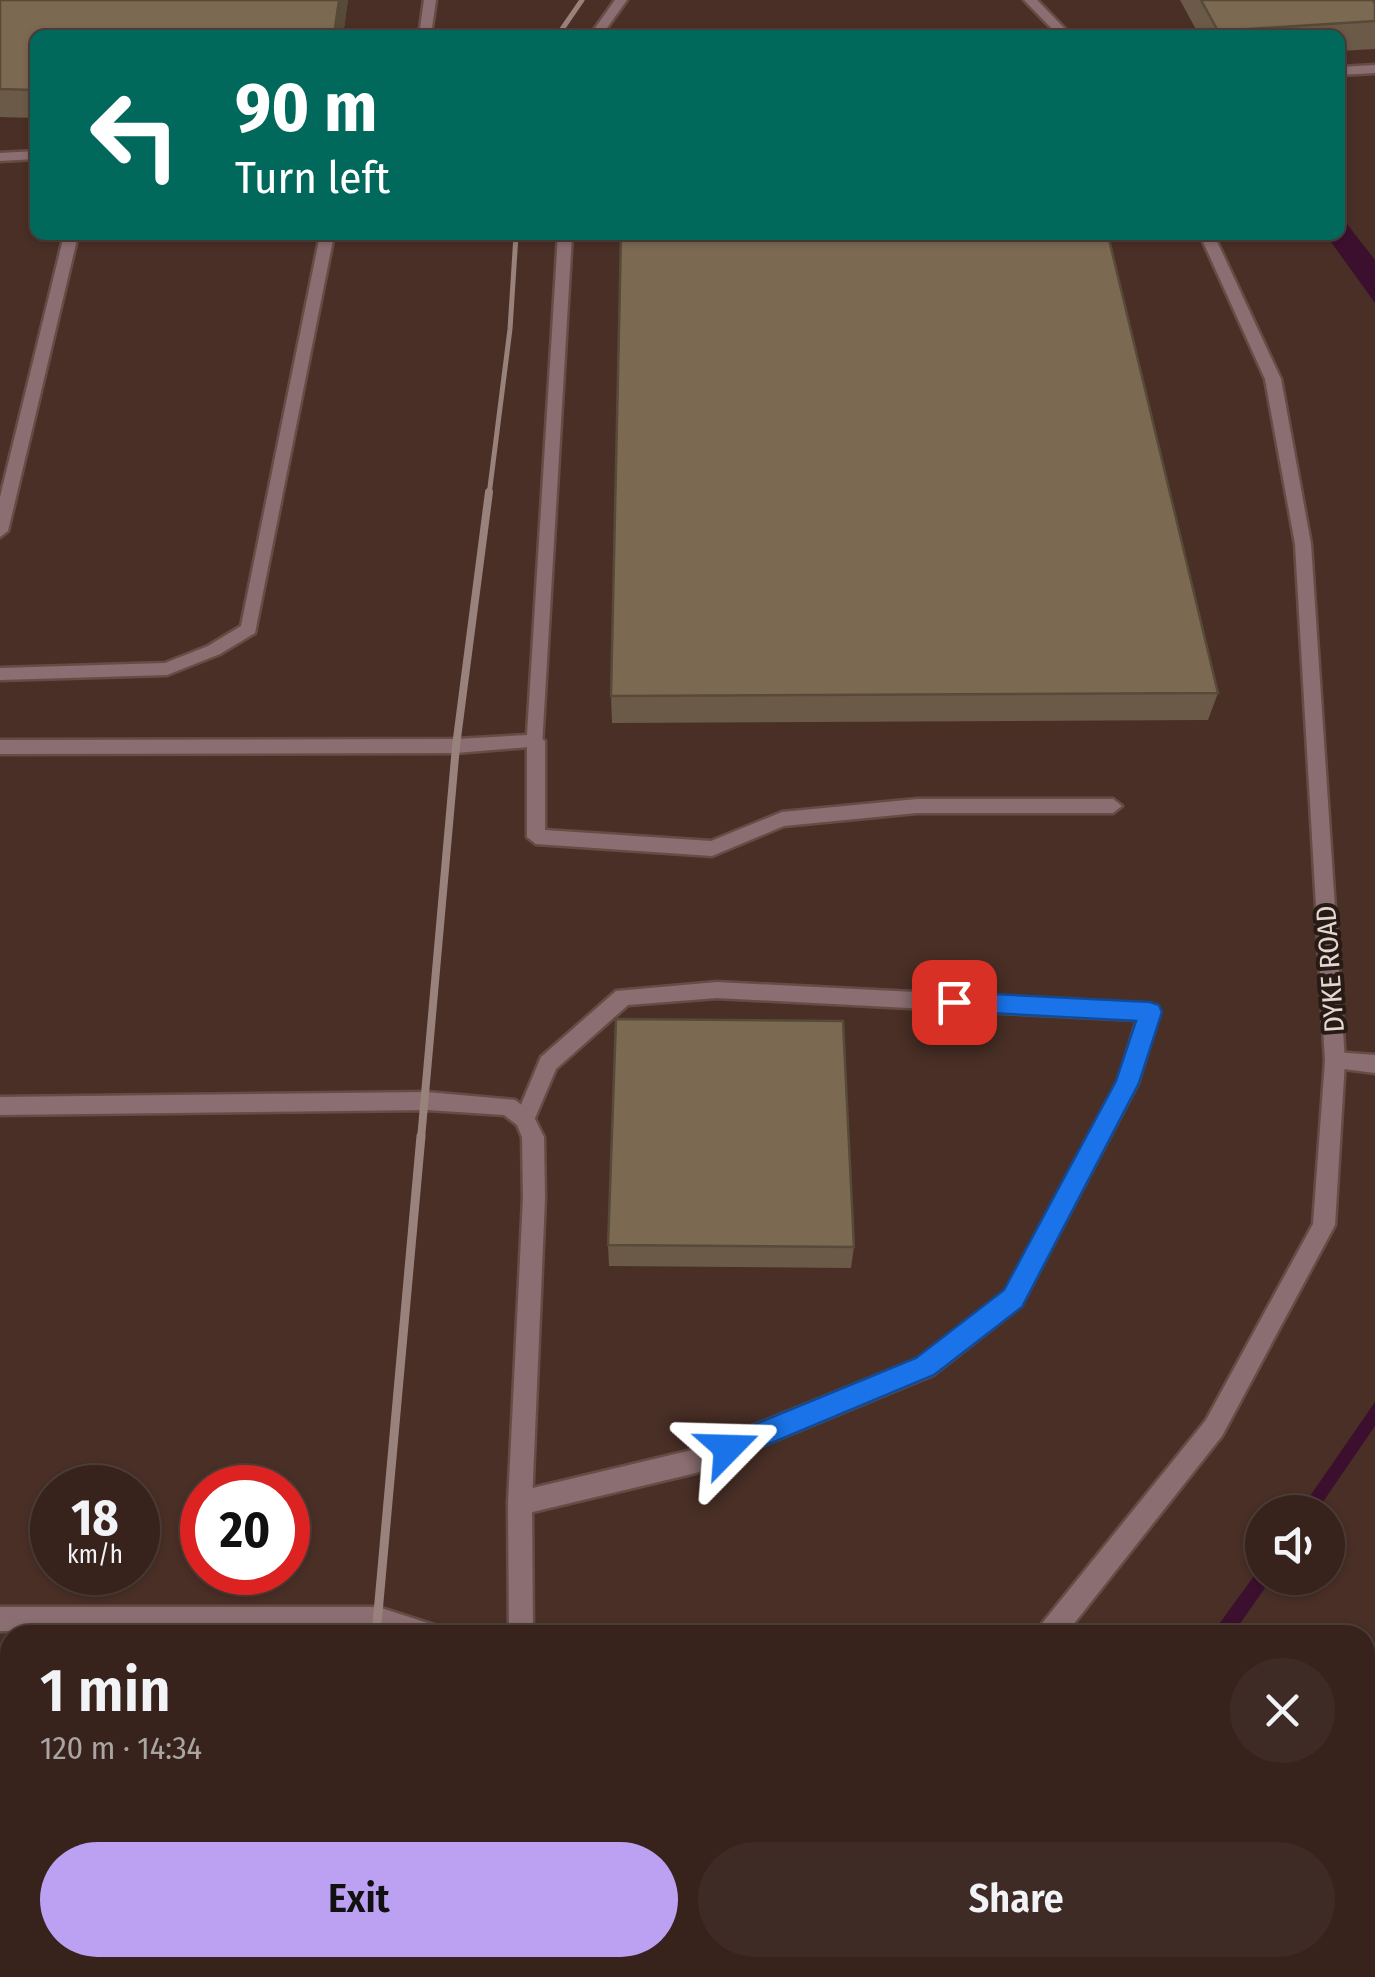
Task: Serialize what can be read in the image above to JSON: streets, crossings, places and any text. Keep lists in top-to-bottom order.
{
  "streets": {
    "street": ["DYKE ROAD"]
  },
  "page": {
    "turn": ["90 m", "Turn left"],
    "speed": "18 km/h",
    "limit": "20",
    "heading": ["1 min", "120 m · 14:34"],
    "buttons": ["Exit", "Share"]
  }
}
